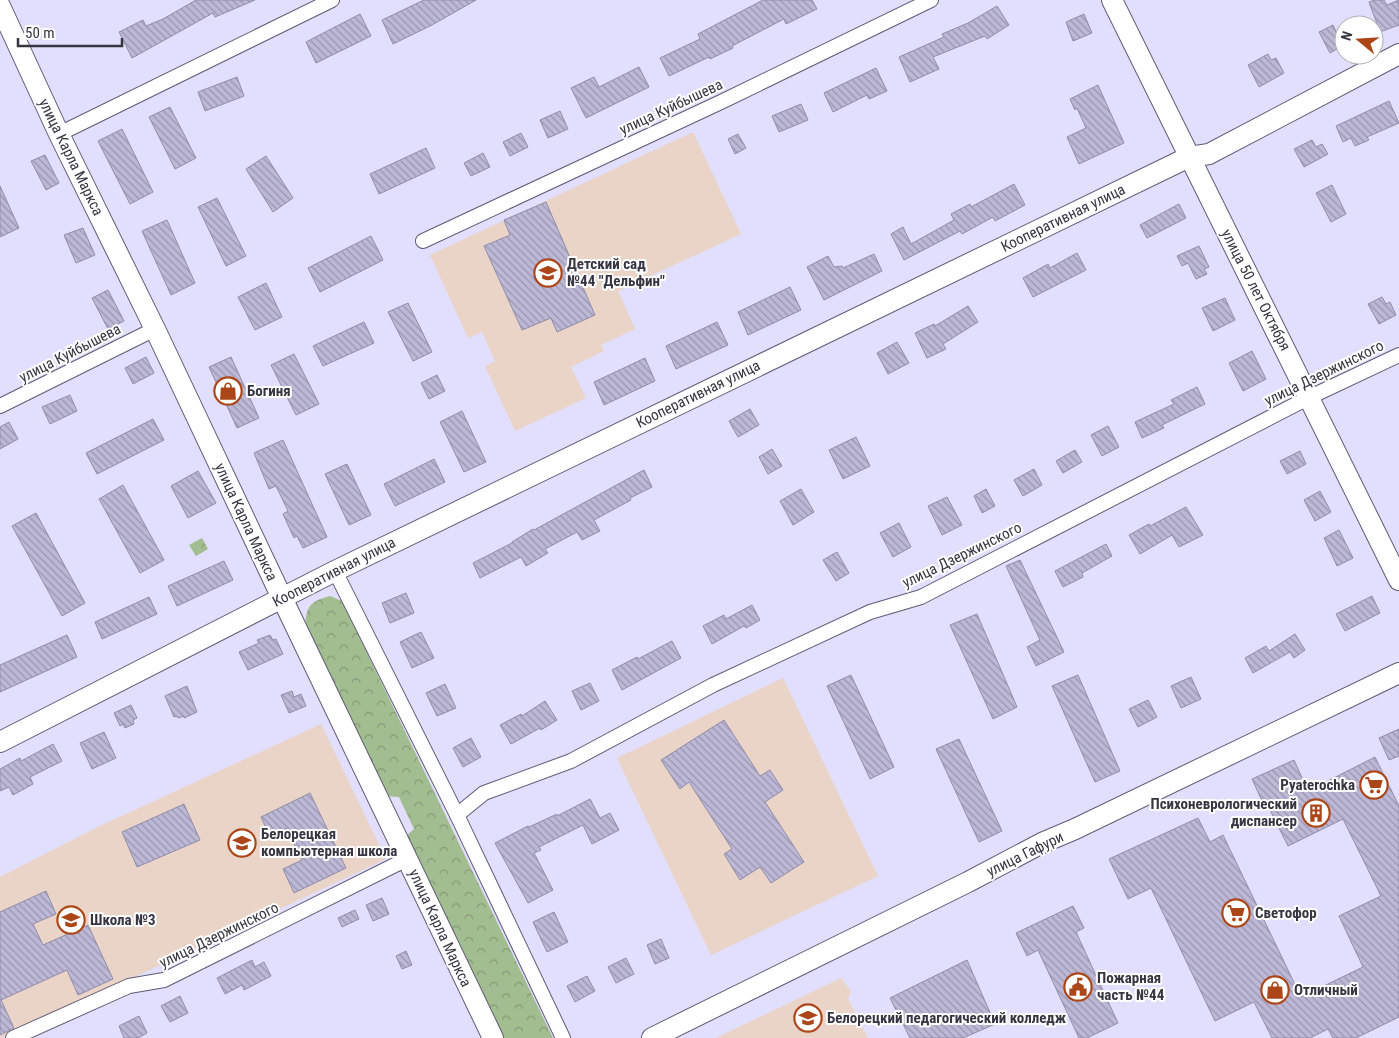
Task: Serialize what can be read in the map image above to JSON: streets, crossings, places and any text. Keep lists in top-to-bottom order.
{
  "streets": {
    "street": [
      "улица Куйбышева",
      "улица Карла Маркса",
      "Кооперативная улица",
      "улица 50 лет Октября",
      "улица Дзержинского",
      "улица Гафури"
    ]
  },
  "crossings": [
    ["улица Куйбышева", "улица Карла Маркса"],
    ["улица Карла Маркса", "Кооперативная улица"],
    ["улица Карла Маркса", "улица Дзержинского"],
    ["Кооперативная улица", "улица 50 лет Октября"],
    ["улица 50 лет Октября", "улица Дзержинского"]
  ],
  "places": {
    "school or university": [
      "Детский сад №44 \"Дельфин\"",
      "Белорецкая компьютерная школа",
      "Школа №3",
      "Белорецкий педагогический колледж"
    ],
    "shop": ["Богиня", "Отличный"],
    "supermarket": ["Pyaterochka", "Светофор"],
    "building": ["Психоневрологический диспансер"],
    "public building": ["Пожарная часть №44"]
  },
  "scale_bar": "50 m",
  "north": "left"
}
